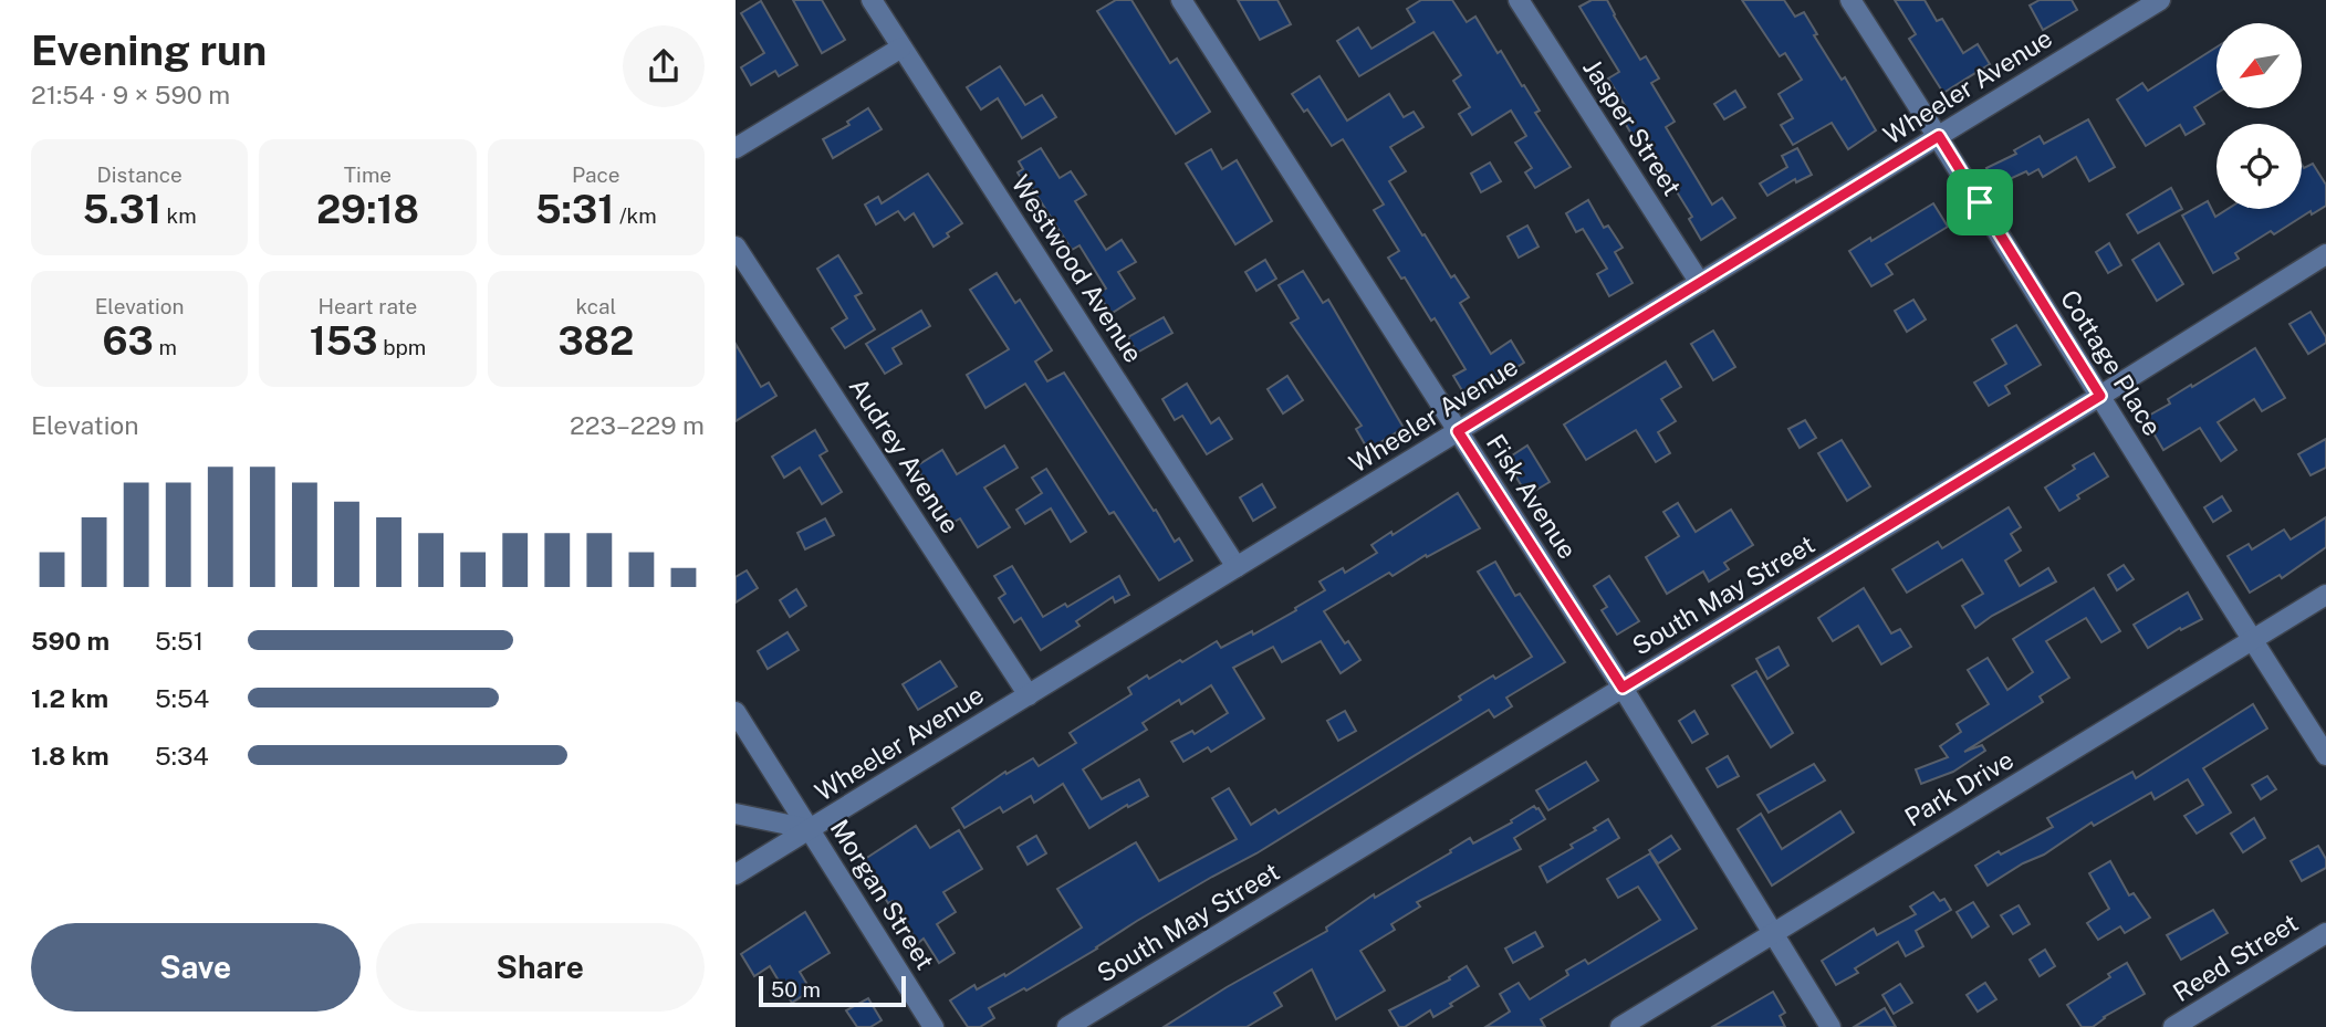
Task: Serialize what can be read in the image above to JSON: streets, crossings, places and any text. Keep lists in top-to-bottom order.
{
  "streets": {
    "street": [
      "Wheeler Avenue",
      "Jasper Street",
      "Westwood Avenue",
      "Cottage Place",
      "Audrey Avenue",
      "Fisk Avenue",
      "South May Street",
      "Park Drive",
      "Morgan Street",
      "Reed Street"
    ]
  },
  "crossings": [
    ["Wheeler Avenue", "Jasper Street"],
    ["Wheeler Avenue", "Westwood Avenue"],
    ["Wheeler Avenue", "Cottage Place"],
    ["Wheeler Avenue", "Audrey Avenue"],
    ["Wheeler Avenue", "Fisk Avenue"],
    ["Wheeler Avenue", "Morgan Street"],
    ["Cottage Place", "South May Street"],
    ["Cottage Place", "Park Drive"],
    ["Fisk Avenue", "South May Street"],
    ["Fisk Avenue", "Park Drive"]
  ],
  "scale_bar": "50 m",
  "north": "bottom left",
  "page": {
    "heading": ["Evening run", "21:54 · 9 × 590 m"],
    "stats": [
      ["Distance", "5.31 km"],
      ["Time", "29:18"],
      ["Pace", "5:31 /km"],
      ["Elevation", "63 m"],
      ["Heart rate", "153 bpm"],
      ["kcal", "382"]
    ],
    "chart": ["Elevation", "223–229 m"],
    "list": [
      {
        "name": "590 m",
        "note": "5:51"
      },
      {
        "name": "1.2 km",
        "note": "5:54"
      },
      {
        "name": "1.8 km",
        "note": "5:34"
      }
    ],
    "buttons": ["Save", "Share"],
    "scale": "50 m"
  }
}
